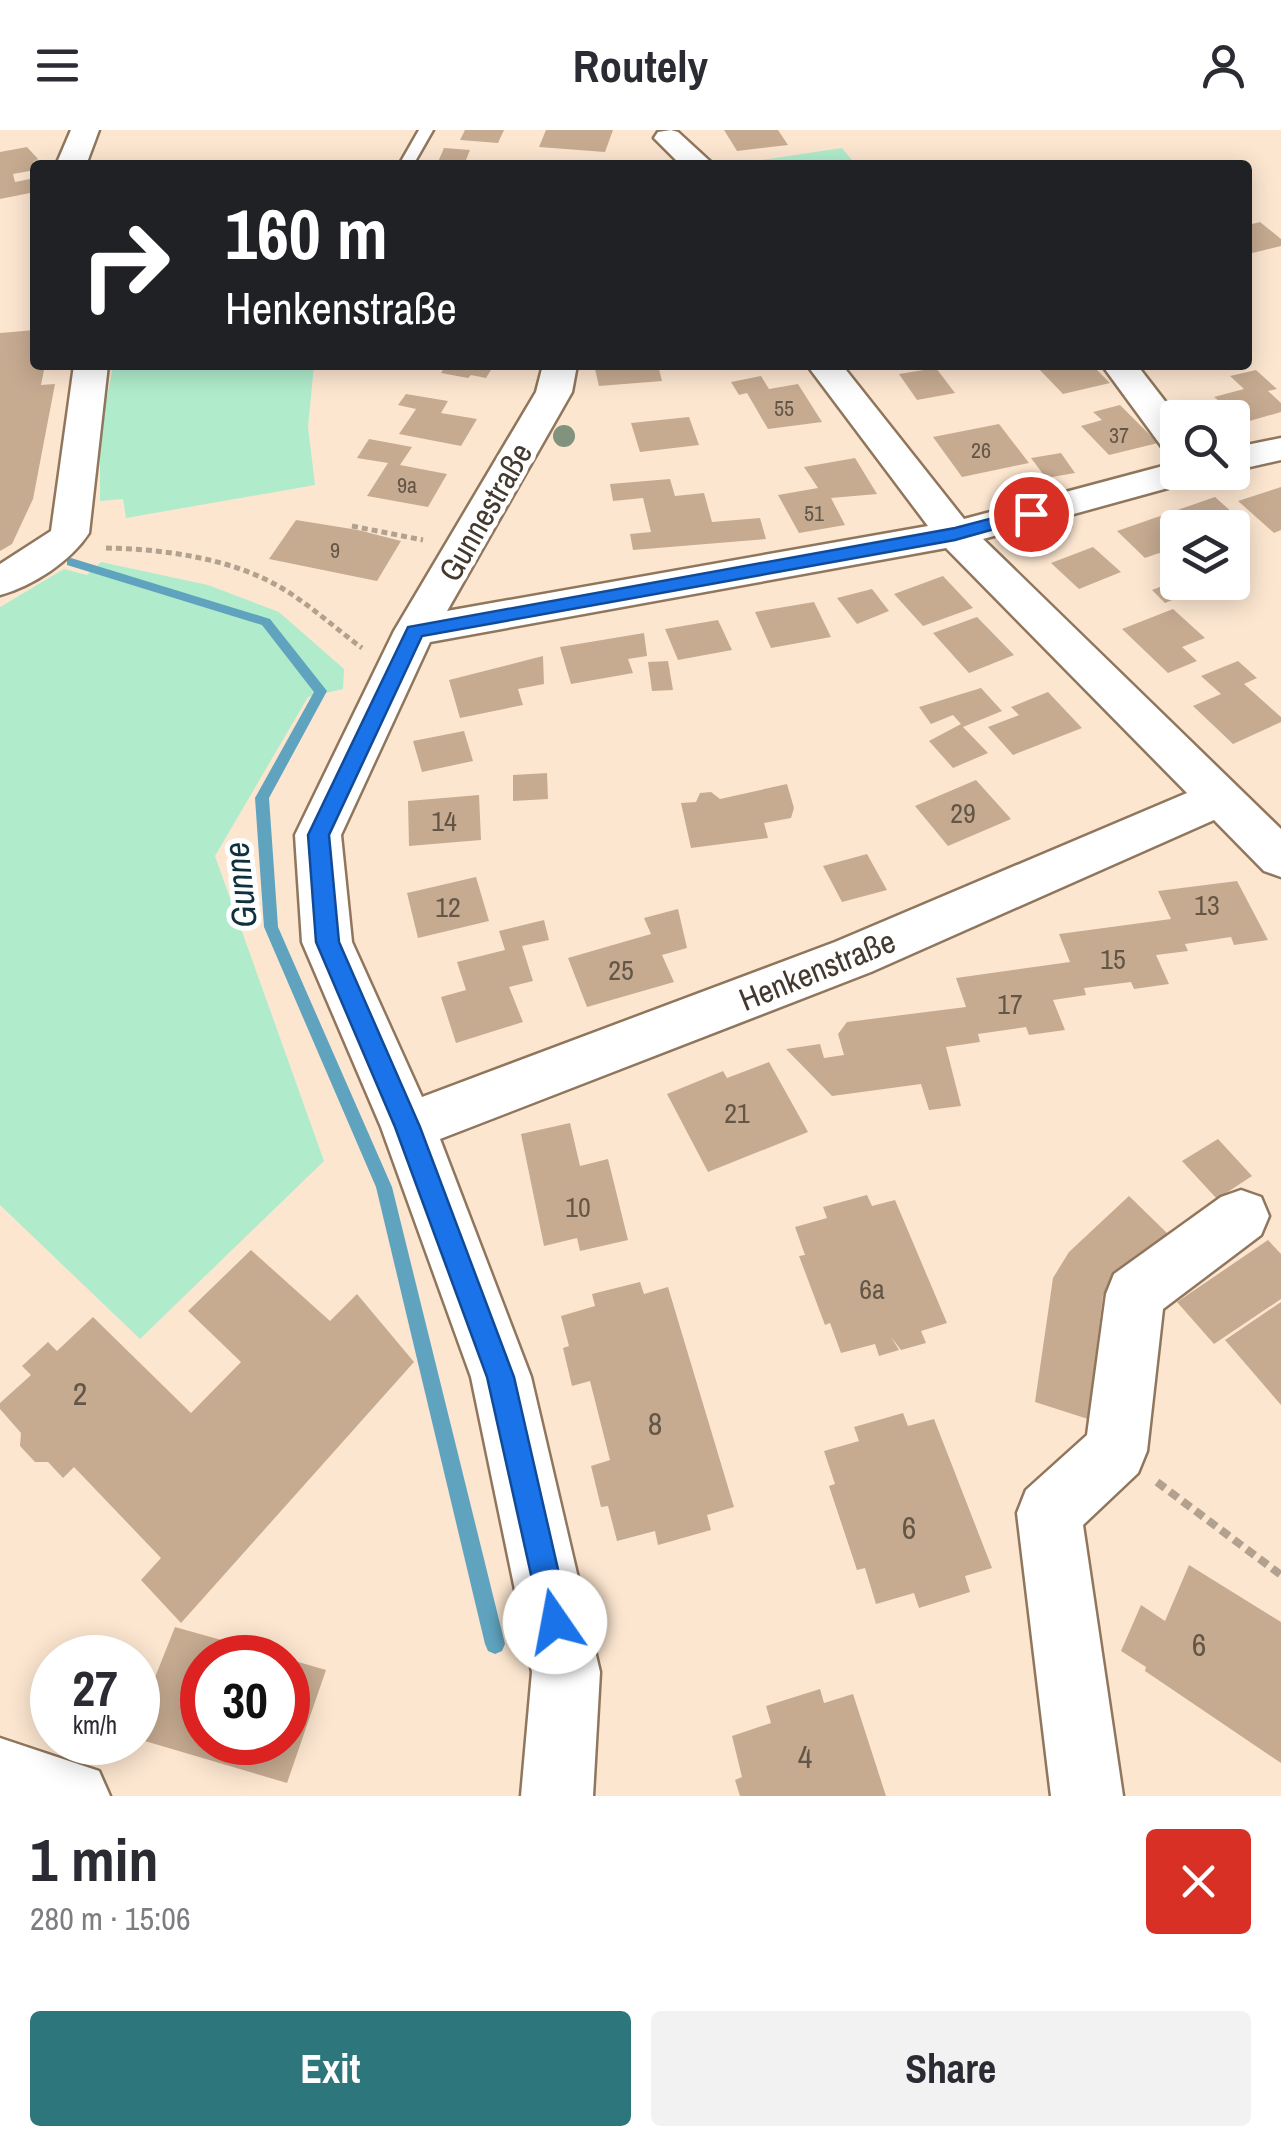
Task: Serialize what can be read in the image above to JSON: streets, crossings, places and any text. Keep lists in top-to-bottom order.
{
  "streets": {
    "street": ["Gunnestraße", "Henkenstraße"]
  },
  "crossings": [
    ["Gunnestraße", "Henkenstraße"]
  ],
  "water": ["Gunne"],
  "house_numbers": [
    "55",
    "37",
    "26",
    "9a",
    "51",
    "9",
    "29",
    "14",
    "13",
    "12",
    "15",
    "25",
    "17",
    "21",
    "10",
    "6a",
    "2",
    "8",
    "6",
    "6",
    "4"
  ],
  "page": {
    "header": "Routely",
    "turn": ["160 m", "Henkenstraße"],
    "speed": "27 km/h",
    "limit": "30",
    "heading": ["1 min", "280 m · 15:06"],
    "buttons": ["Exit", "Share"]
  }
}
